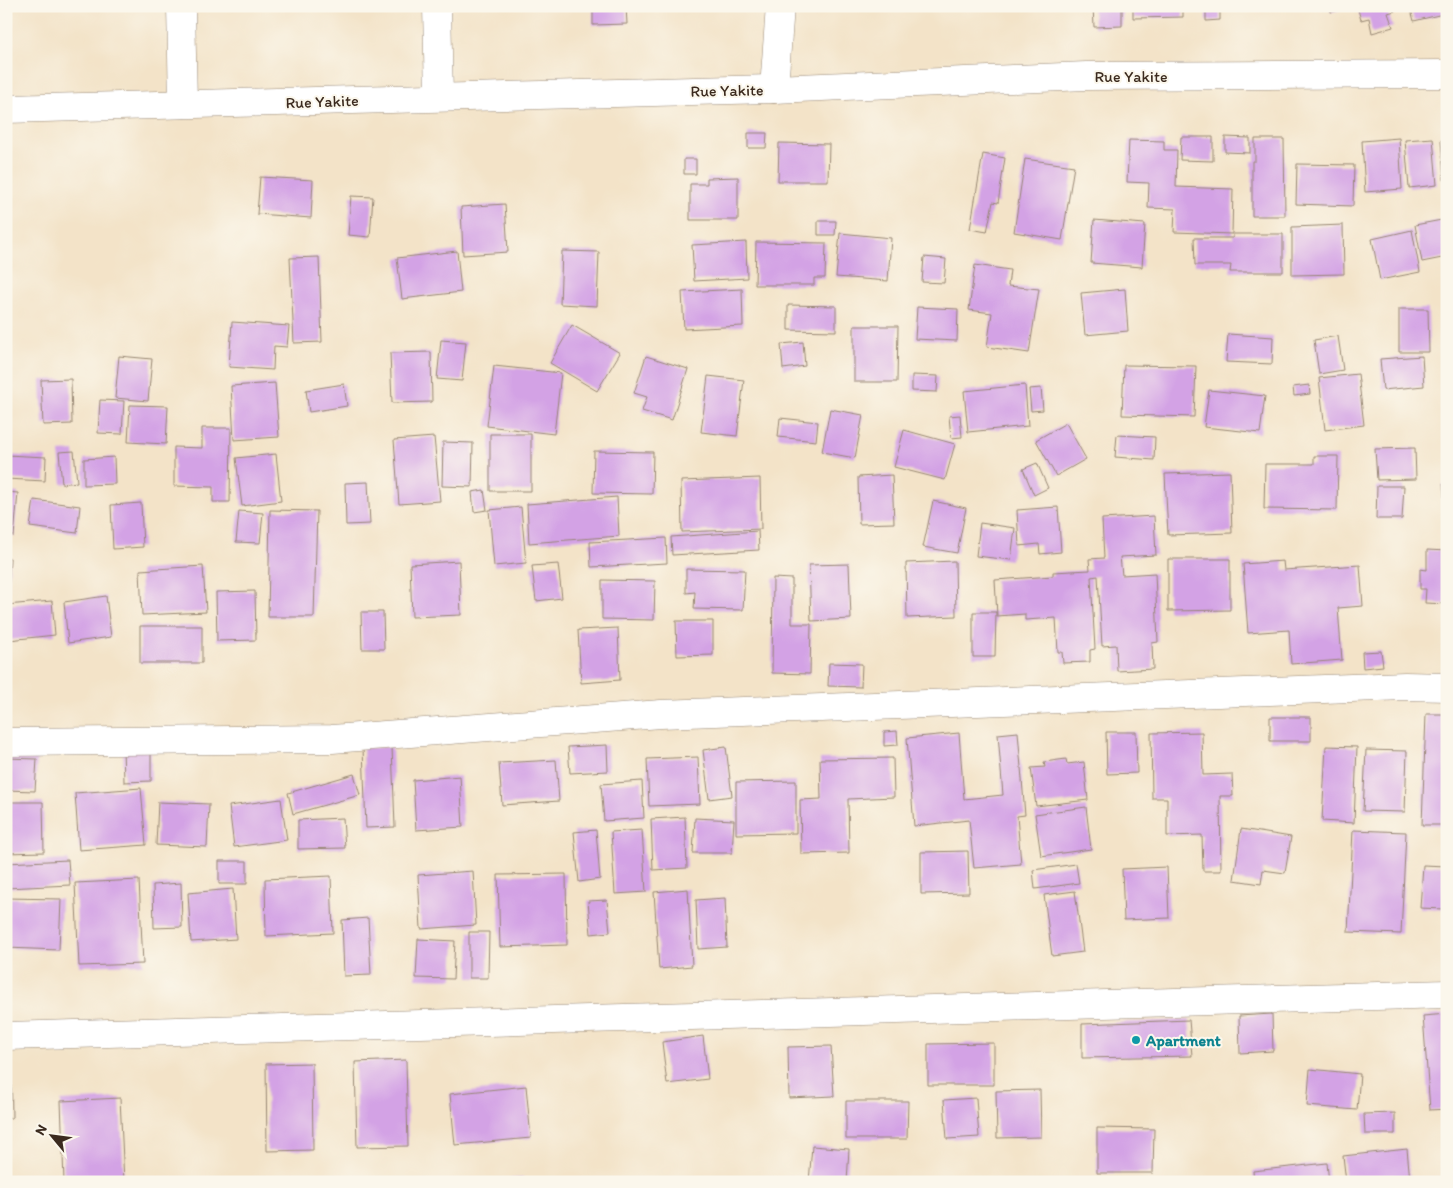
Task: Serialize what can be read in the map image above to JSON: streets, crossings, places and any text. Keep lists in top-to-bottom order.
{
  "streets": {
    "street": ["Rue Yakite"]
  },
  "places": ["Apartment"],
  "north": "top left"
}
